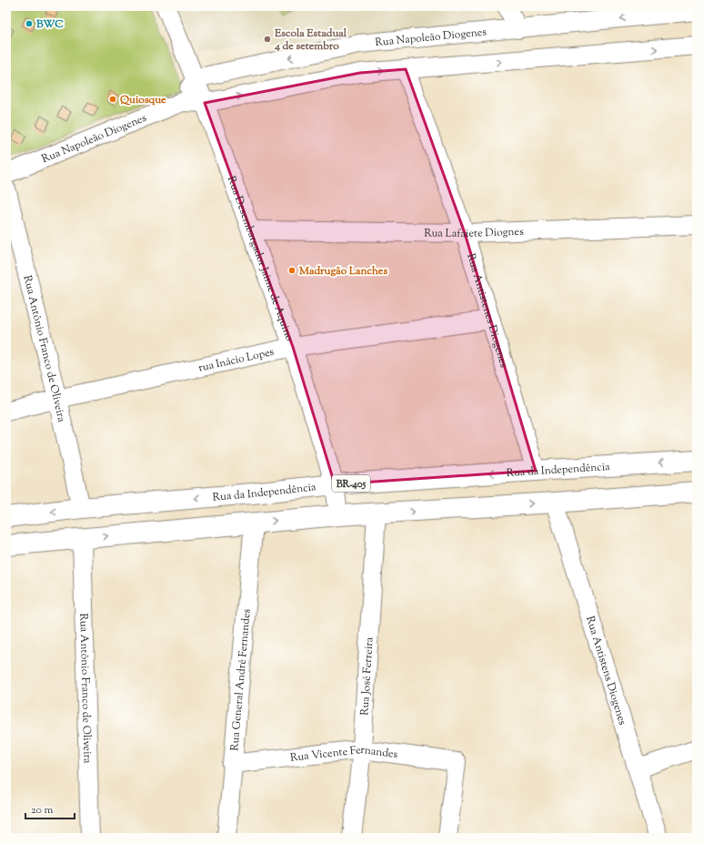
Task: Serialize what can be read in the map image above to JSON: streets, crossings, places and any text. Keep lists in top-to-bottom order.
{
  "streets": {
    "highway": ["Rua da Independência", "BR-405"],
    "street": [
      "Rua Napoleão Diogenes",
      "Rua Lafaiete Diognes",
      "Rua Desembargador Jaime de Aquino",
      "Rua Antistenes Diogenes",
      "Rua Antônio Franco de Oliveira",
      "rua Inácio Lopes",
      "Rua Antistens Diogenes",
      "Rua José Ferreira",
      "Rua General André Fernandes",
      "Rua Vicente Fernandes"
    ]
  },
  "crossings": [
    ["Rua Napoleão Diogenes", "Rua Desembargador Jaime de Aquino"],
    ["Rua Napoleão Diogenes", "Rua Antistenes Diogenes"],
    ["Rua Lafaiete Diognes", "Rua Desembargador Jaime de Aquino"],
    ["Rua Lafaiete Diognes", "Rua Antistenes Diogenes"],
    ["Rua Desembargador Jaime de Aquino", "rua Inácio Lopes"],
    ["Rua Desembargador Jaime de Aquino", "Rua da Independência"],
    ["Rua Antistenes Diogenes", "rua Inácio Lopes"],
    ["Rua Antistenes Diogenes", "Rua da Independência"],
    ["Rua Antônio Franco de Oliveira", "rua Inácio Lopes"],
    ["Rua Antônio Franco de Oliveira", "Rua da Independência"],
    ["Rua José Ferreira", "Rua Vicente Fernandes"],
    ["Rua General André Fernandes", "Rua Vicente Fernandes"]
  ],
  "places": [
    "BWC",
    "Escola Estadual 4 de setembro",
    "Quiosque",
    "Madrugão Lanches"
  ],
  "scale_bar": "20 m"
}
